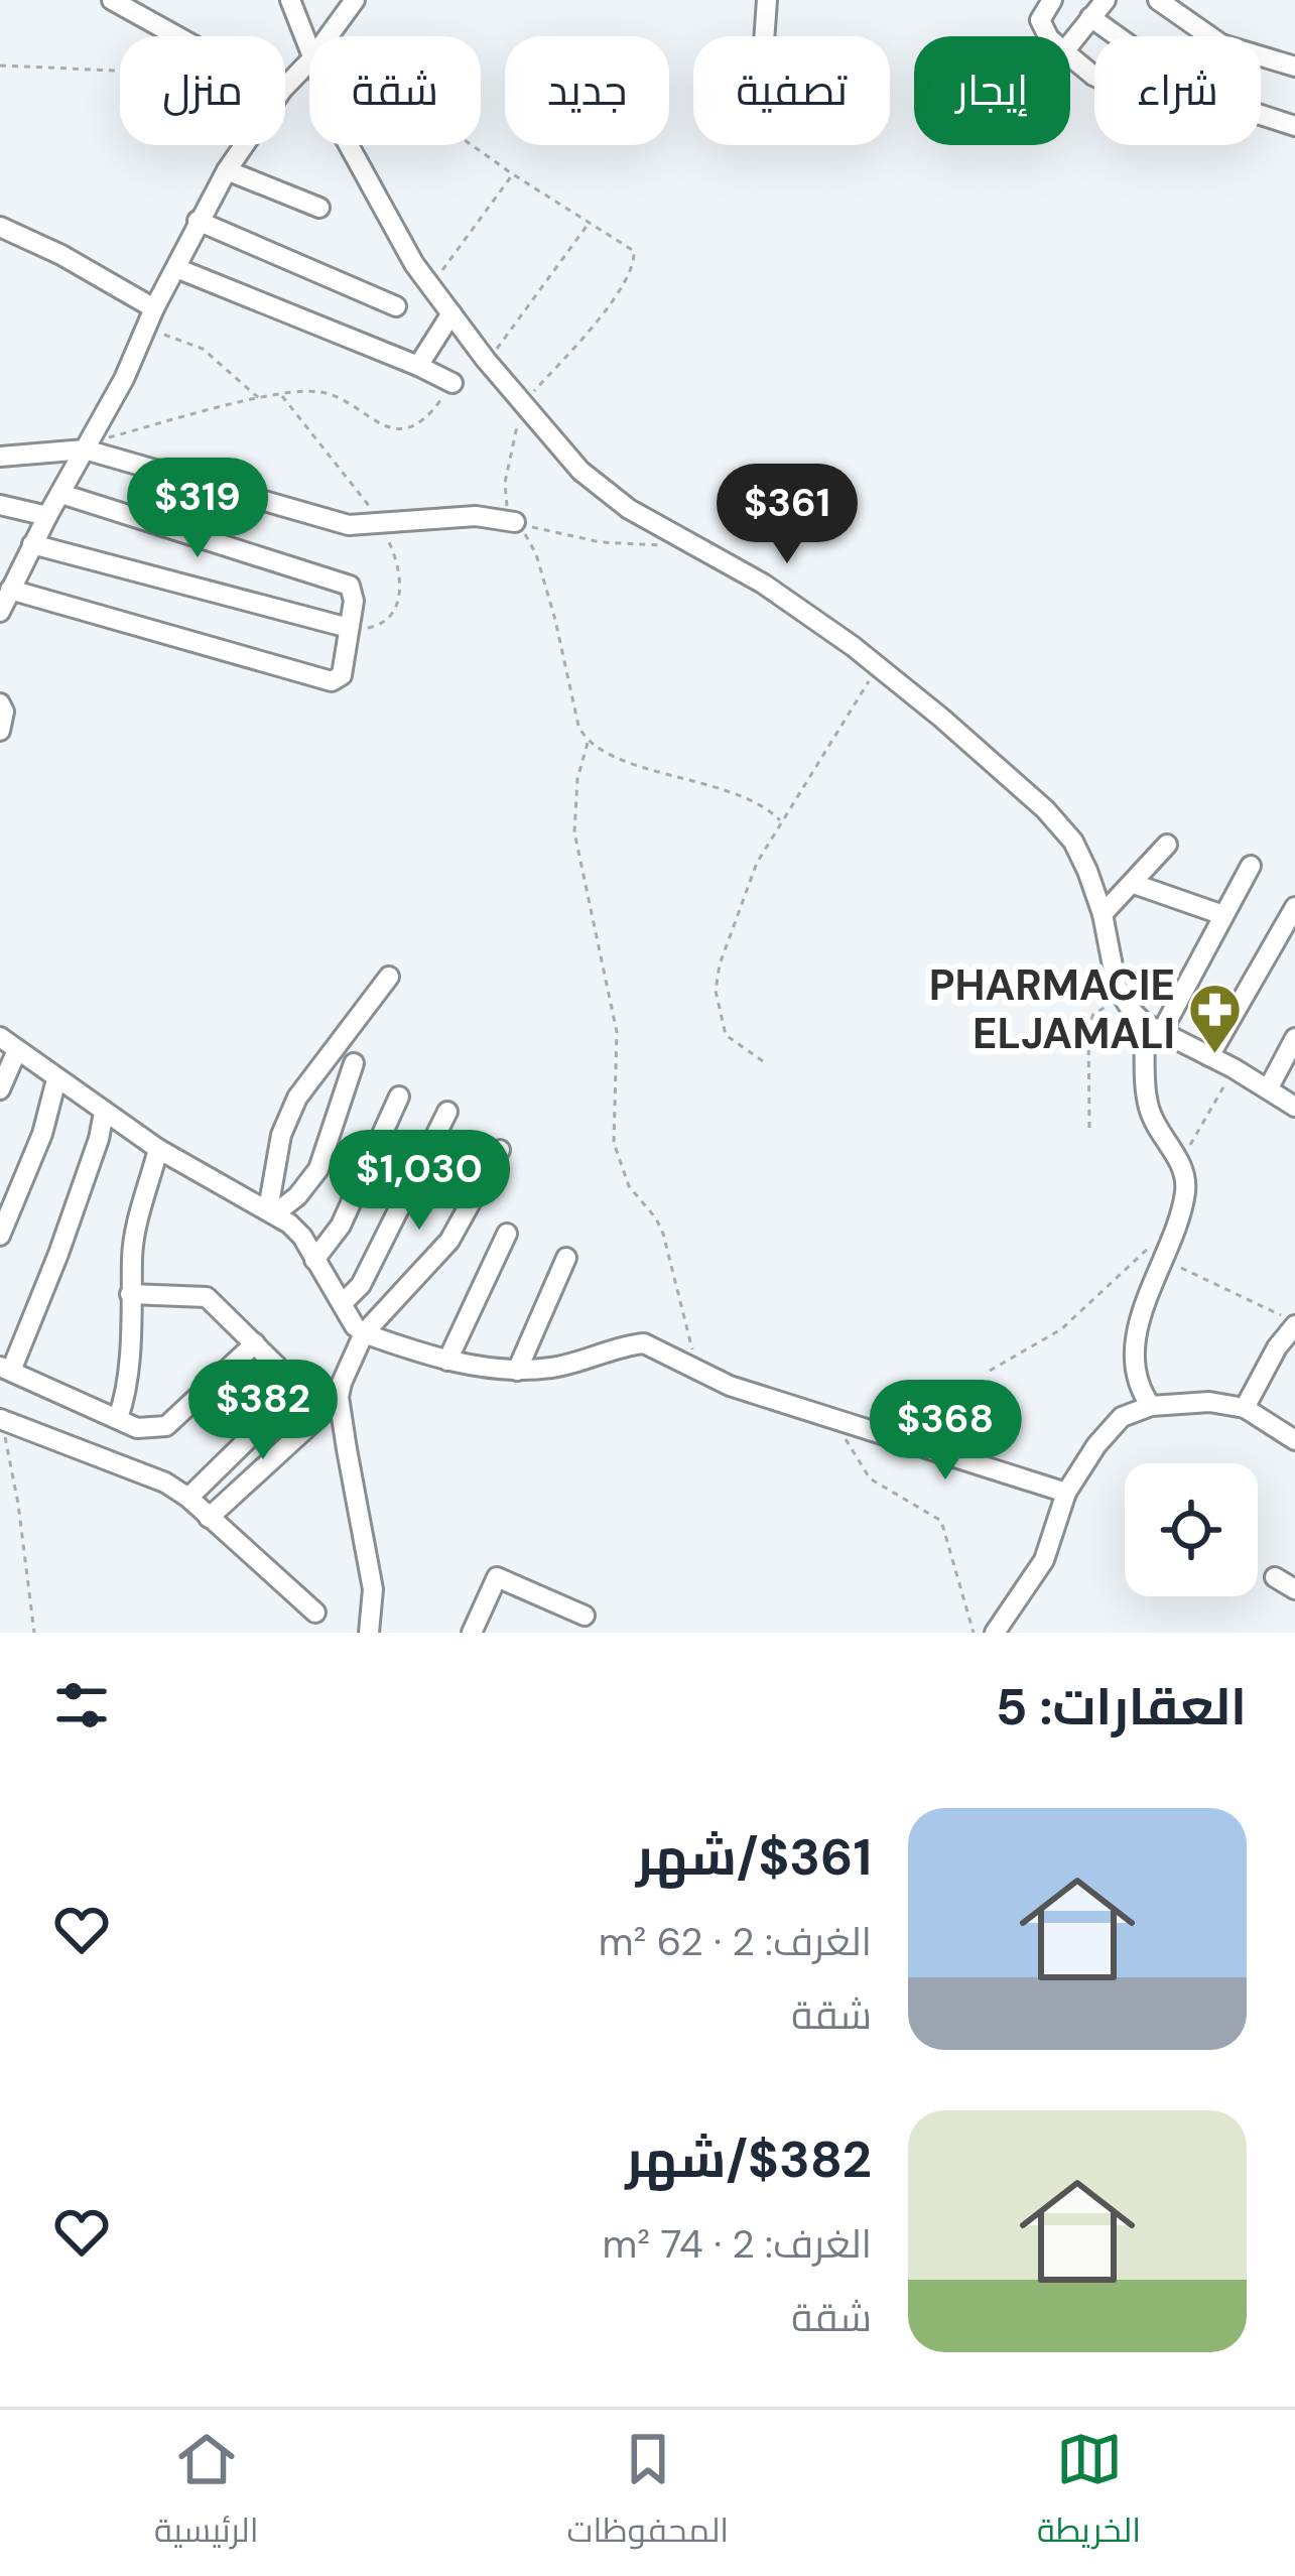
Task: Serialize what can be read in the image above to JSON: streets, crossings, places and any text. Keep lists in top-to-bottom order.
{
  "places": {
    "pharmacy": ["PHARMACIE ELJAMALI"]
  },
  "page": {
    "chip": [
      "شراء",
      "إيجار",
      "تصفية",
      "جديد",
      "شقة",
      "منزل"
    ],
    "price": [
      "$319",
      "$361",
      "$1,030",
      "$382",
      "$368"
    ],
    "heading": "العقارات: 5",
    "list": [
      {
        "name": "$361/شهر",
        "note": "الغرف: 2 · 62 m² · شقة"
      },
      {
        "name": "$382/شهر",
        "note": "الغرف: 2 · 74 m² · شقة"
      }
    ],
    "tabs": ["الخريطة", "المحفوظات", "الرئيسية"]
  }
}
